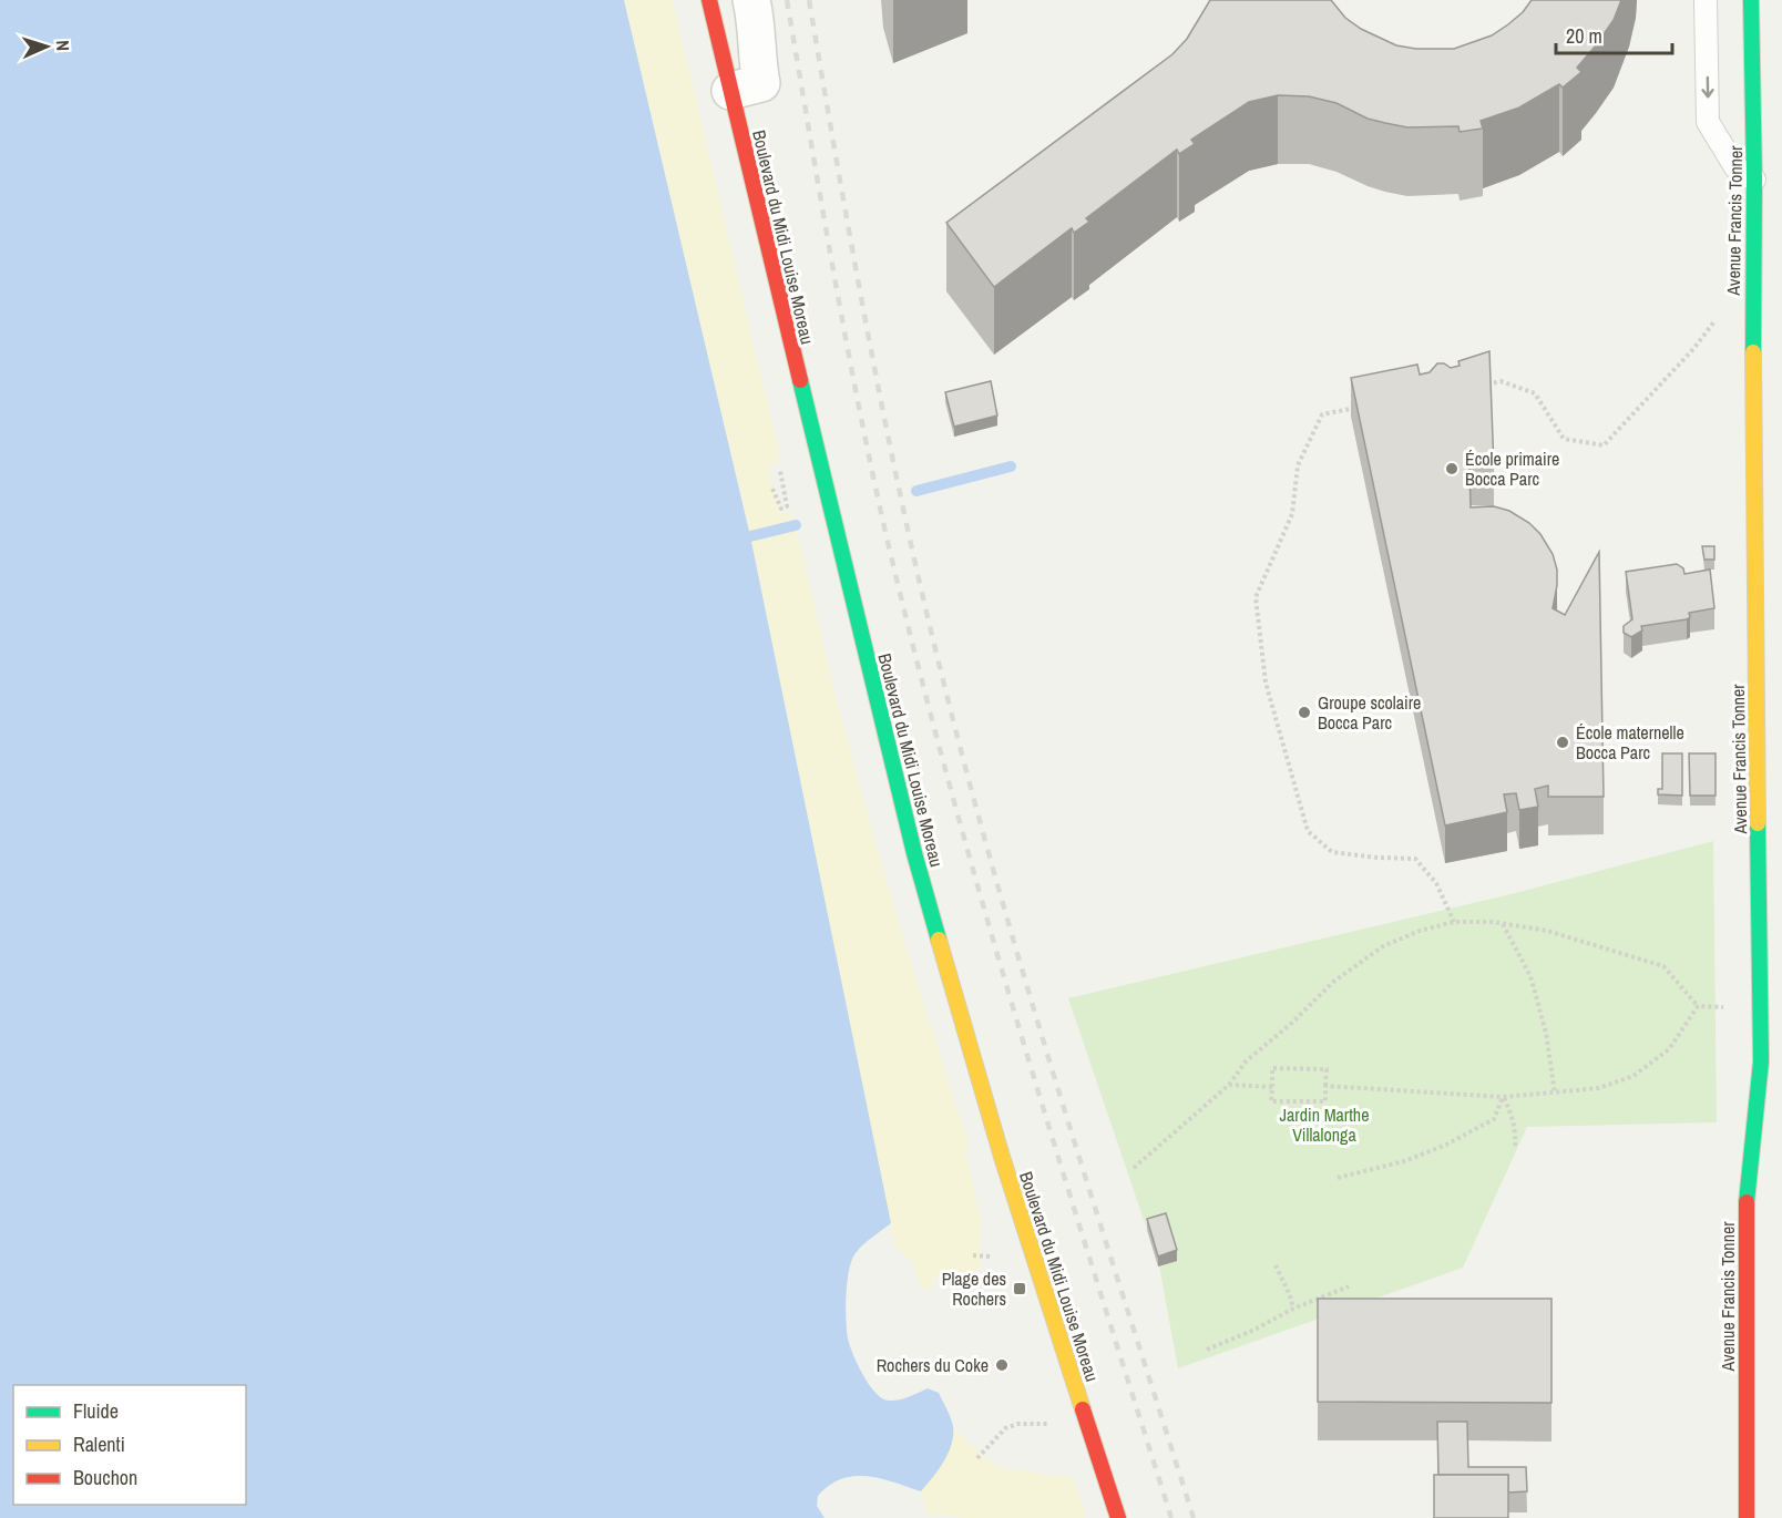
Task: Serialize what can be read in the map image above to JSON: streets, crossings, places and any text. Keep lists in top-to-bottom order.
{
  "streets": {
    "main road": ["Avenue Francis Tonner", "Boulevard du Midi Louise Moreau"]
  },
  "parks": ["Jardin Marthe Villalonga"],
  "places": {
    "other": [
      "École primaire Bocca Parc",
      "Groupe scolaire Bocca Parc",
      "École maternelle Bocca Parc",
      "Rochers du Coke"
    ],
    "transit": ["Plage des Rochers"]
  },
  "legend": ["Fluide", "Ralenti", "Bouchon"],
  "scale_bar": "20 m",
  "north": "right"
}
